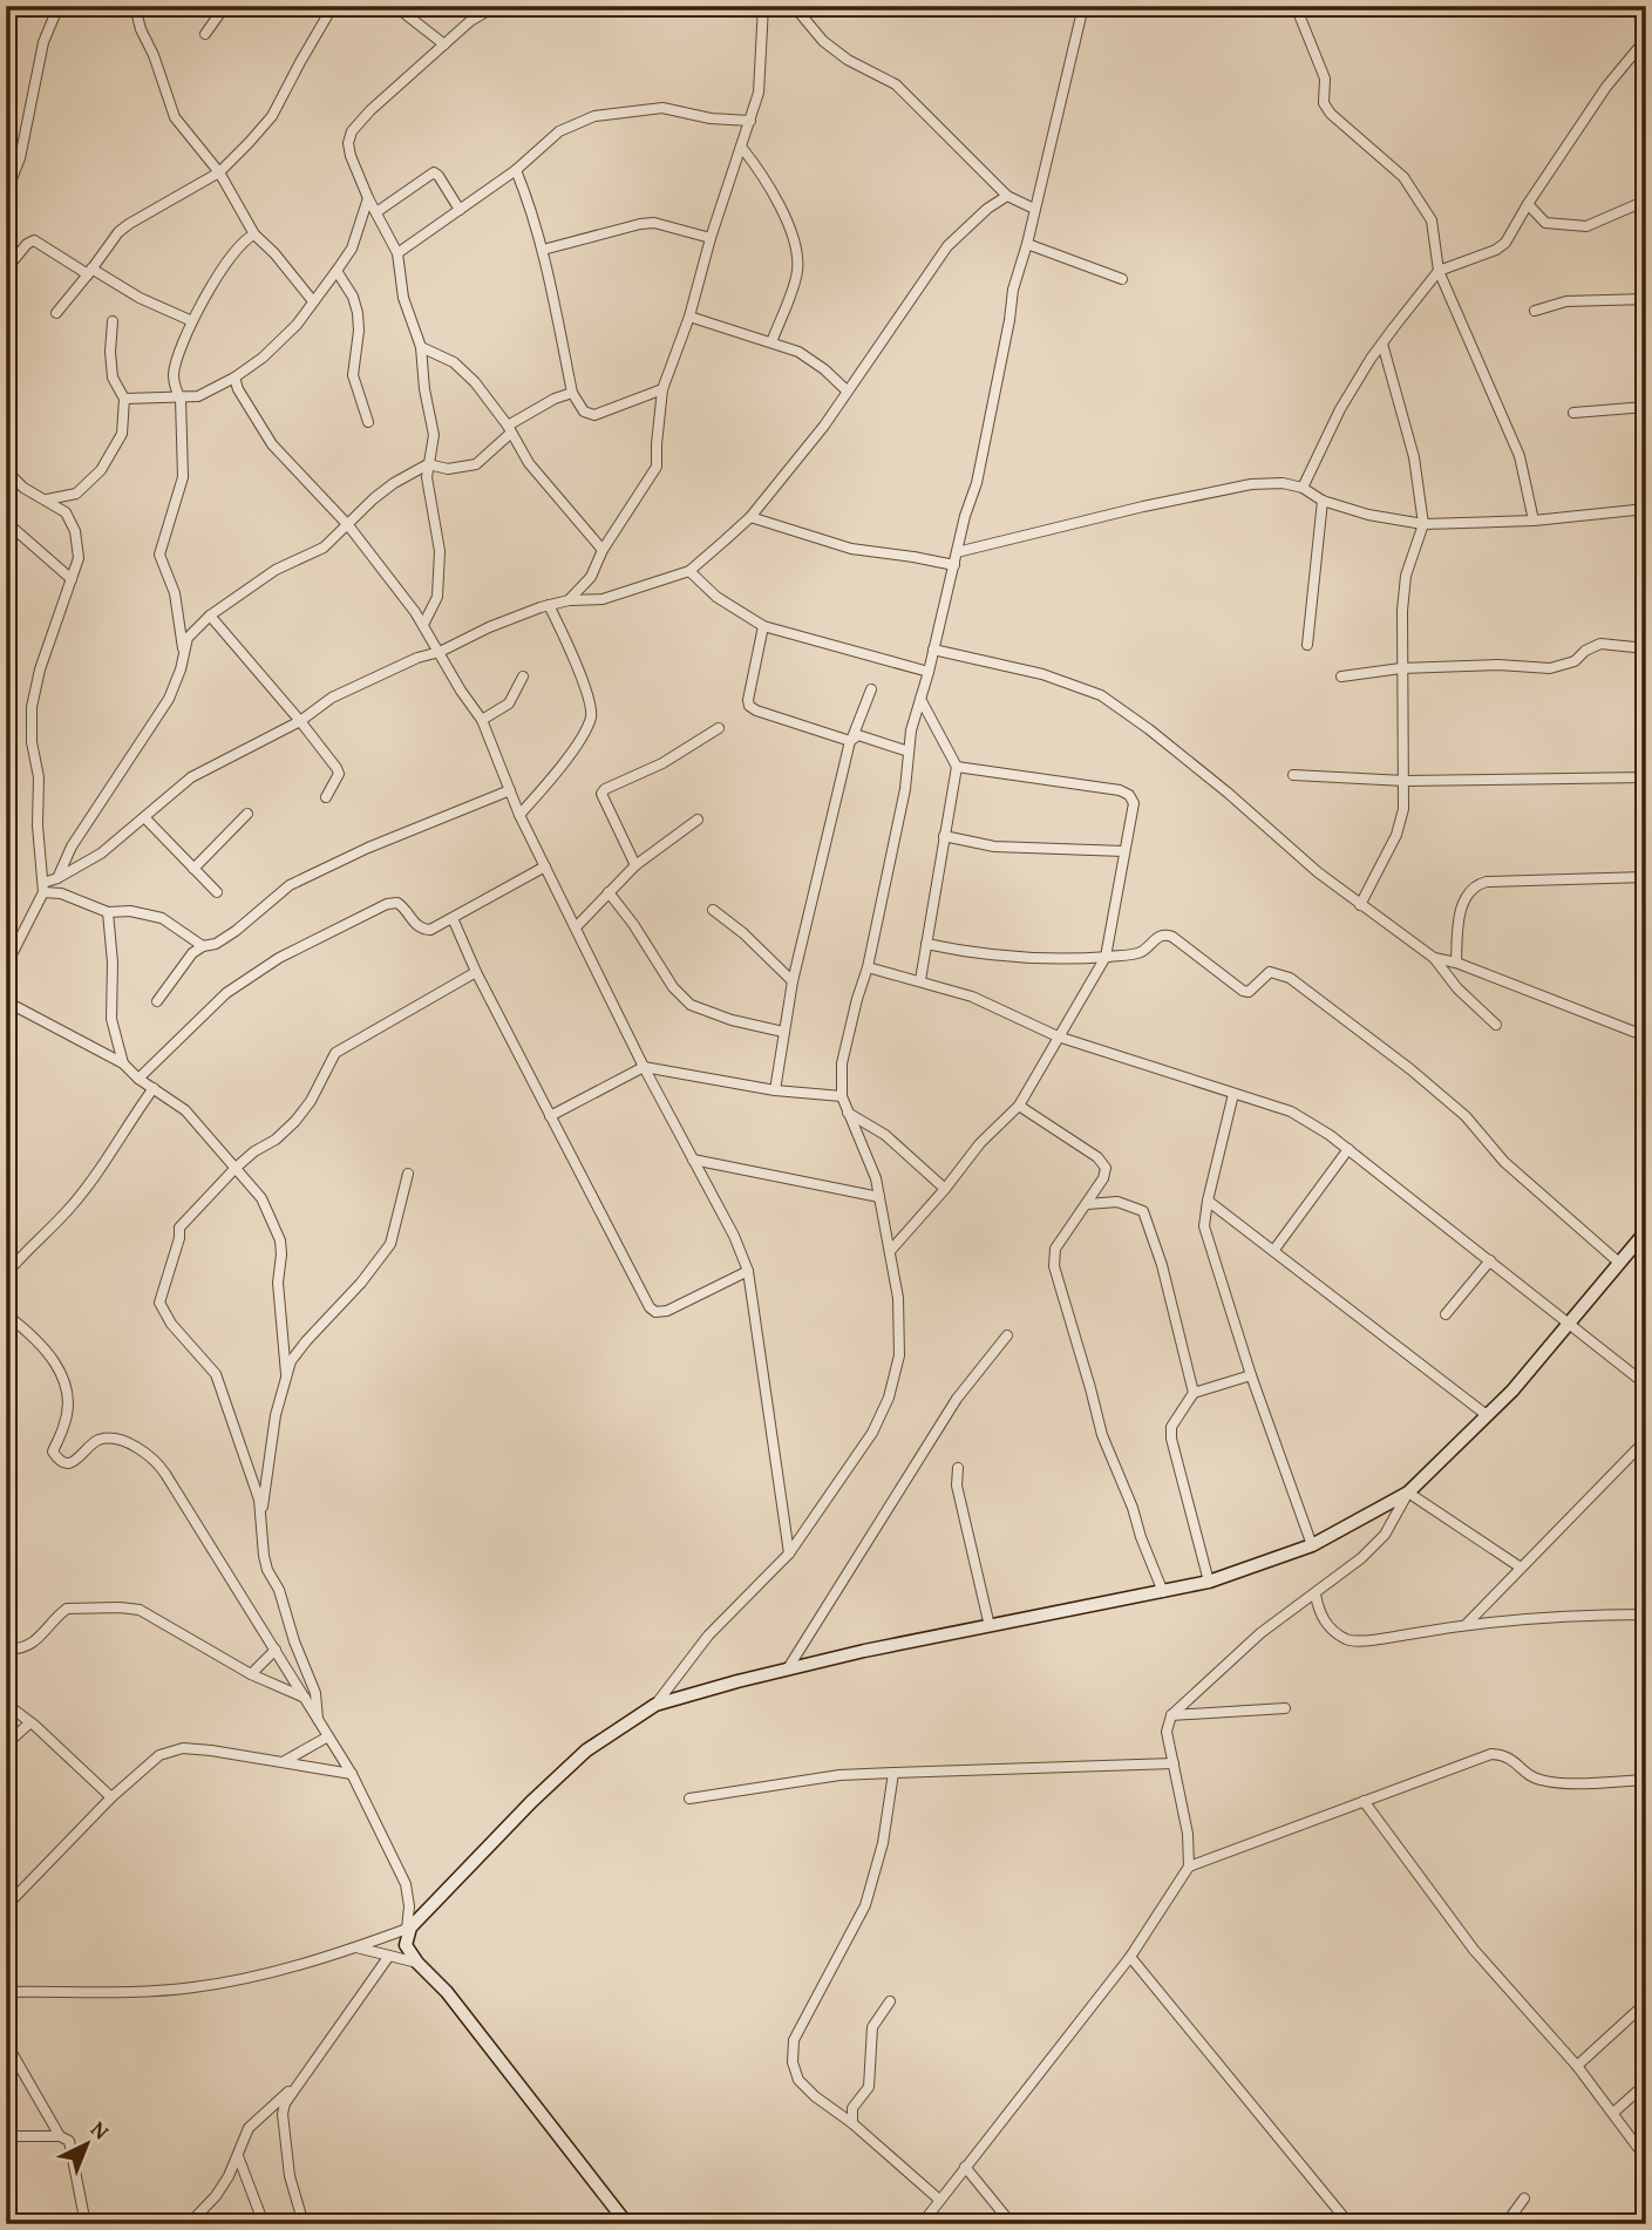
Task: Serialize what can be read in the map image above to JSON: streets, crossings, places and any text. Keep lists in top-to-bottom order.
{
  "north": "top right"
}
